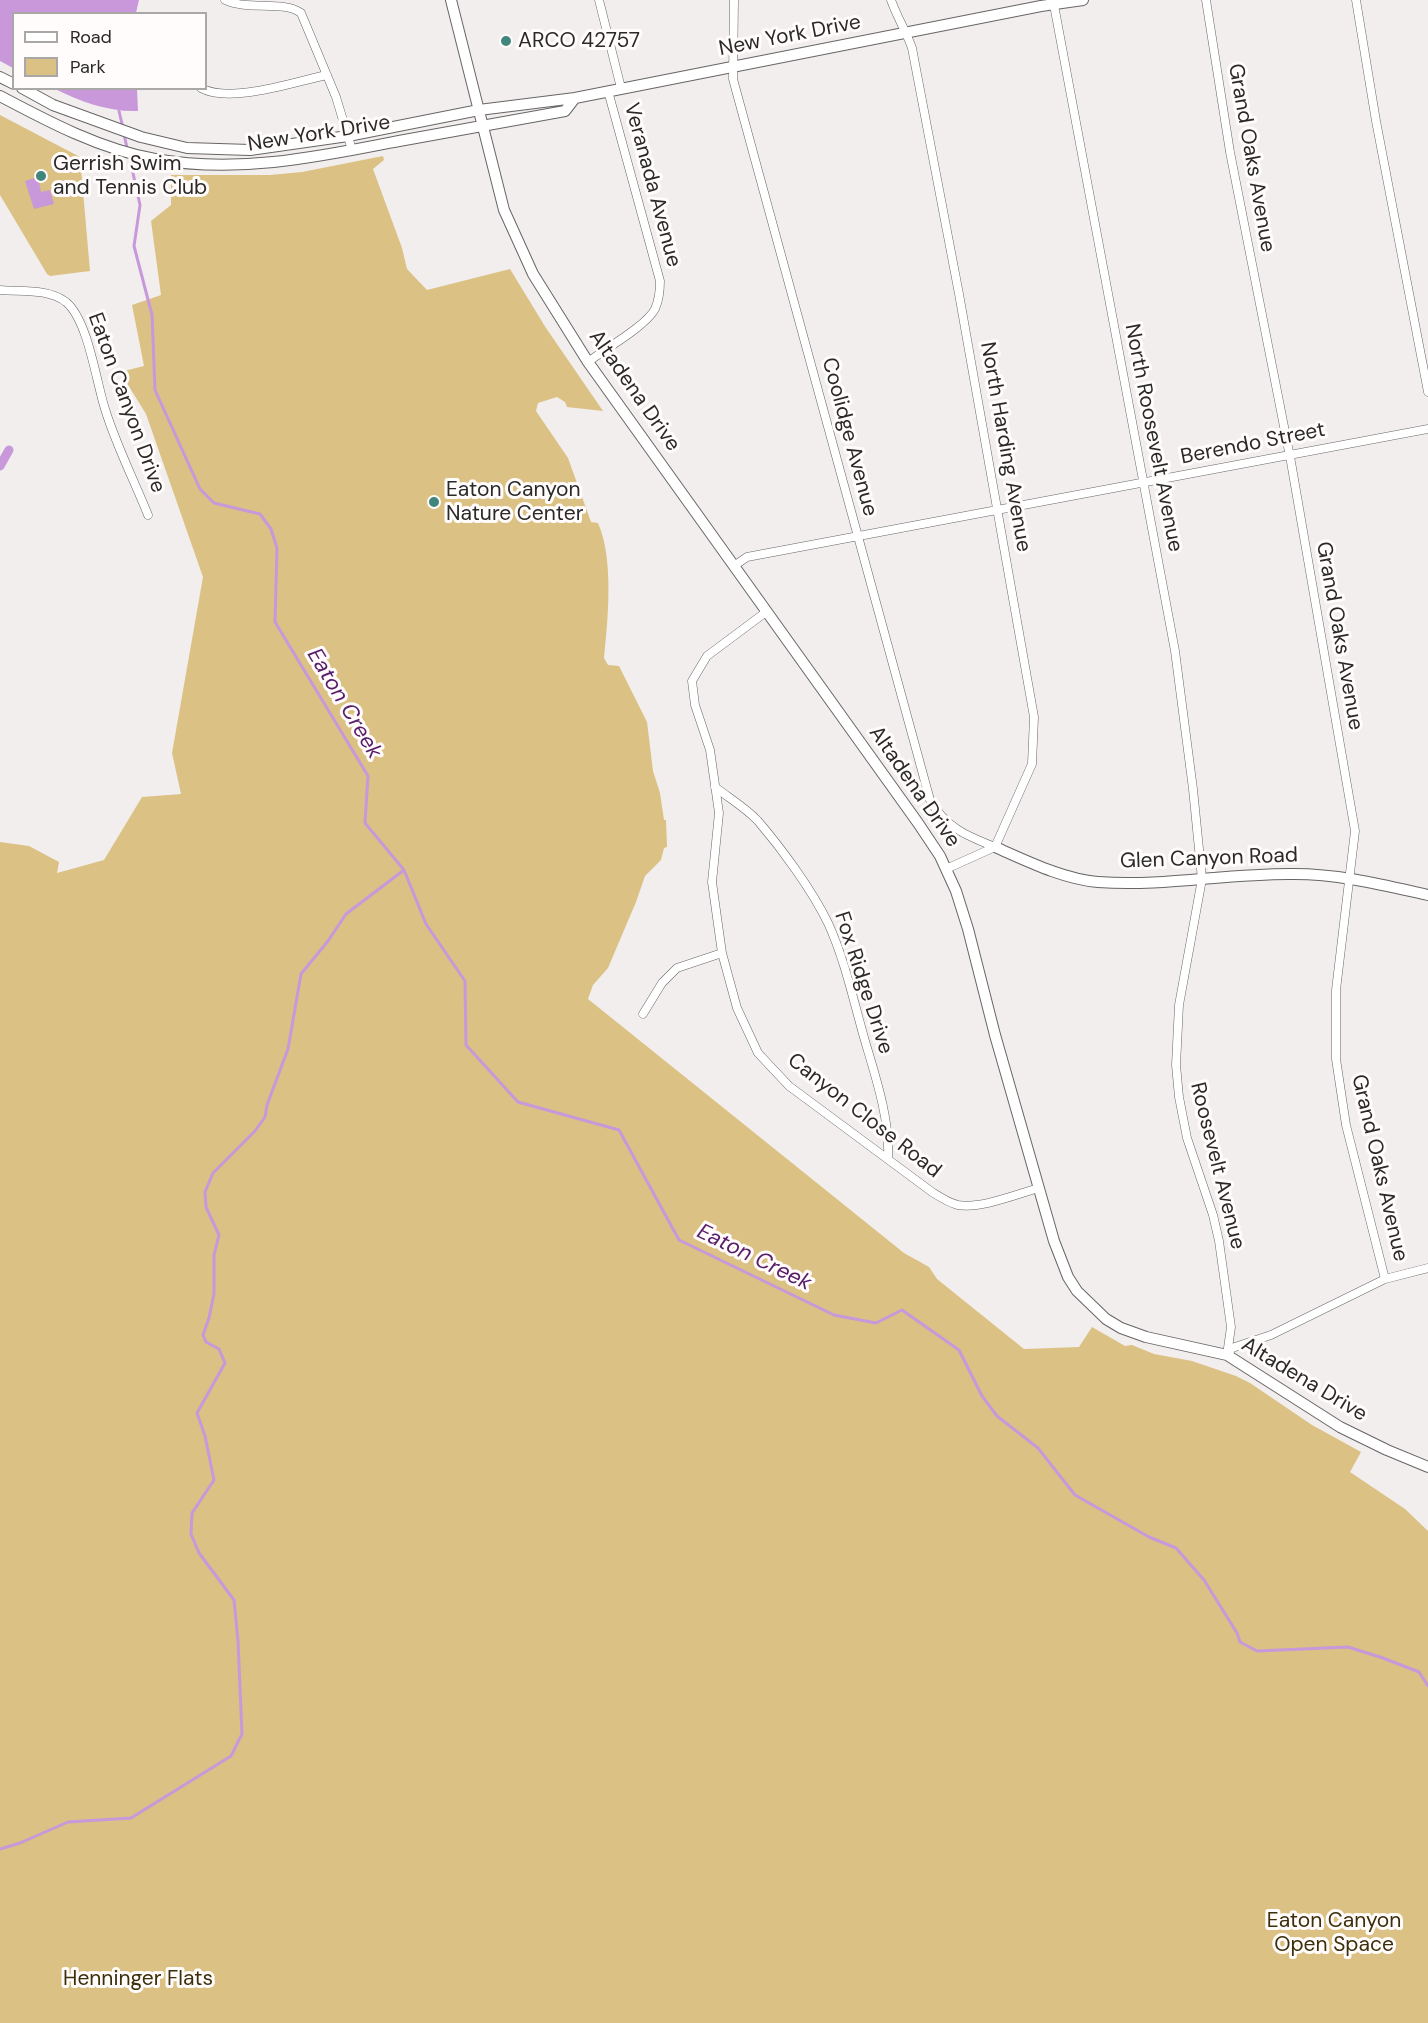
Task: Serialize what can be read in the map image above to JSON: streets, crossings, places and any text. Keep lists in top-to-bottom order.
{
  "streets": {
    "main road": ["New York Drive", "Altadena Drive", "Glen Canyon Road"],
    "street": [
      "Grand Oaks Avenue",
      "Veranada Avenue",
      "Eaton Canyon Drive",
      "Coolidge Avenue",
      "North Roosevelt Avenue",
      "Berendo Street",
      "North Harding Avenue",
      "Fox Ridge Drive",
      "Canyon Close Road",
      "Roosevelt Avenue"
    ]
  },
  "crossings": [
    ["New York Drive", "Veranada Avenue"],
    ["New York Drive", "Altadena Drive"],
    ["New York Drive", "Coolidge Avenue"],
    ["New York Drive", "North Roosevelt Avenue"],
    ["New York Drive", "North Harding Avenue"],
    ["Grand Oaks Avenue", "Berendo Street"],
    ["Grand Oaks Avenue", "Glen Canyon Road"],
    ["Veranada Avenue", "Altadena Drive"],
    ["Altadena Drive", "Berendo Street"],
    ["Altadena Drive", "Canyon Close Road"],
    ["Altadena Drive", "Roosevelt Avenue"],
    ["Coolidge Avenue", "Berendo Street"],
    ["Coolidge Avenue", "North Harding Avenue"],
    ["Coolidge Avenue", "Glen Canyon Road"],
    ["North Roosevelt Avenue", "Berendo Street"],
    ["North Roosevelt Avenue", "Glen Canyon Road"],
    ["North Roosevelt Avenue", "Roosevelt Avenue"],
    ["Berendo Street", "North Harding Avenue"],
    ["North Harding Avenue", "Glen Canyon Road"],
    ["Glen Canyon Road", "Roosevelt Avenue"],
    ["Fox Ridge Drive", "Canyon Close Road"]
  ],
  "water": ["Eaton Creek"],
  "parks": ["Eaton Canyon Open Space", "Henninger Flats"],
  "places": ["ARCO 42757", "Gerrish Swim and Tennis Club", "Eaton Canyon Nature Center"],
  "legend": ["Road", "Park"]
}
